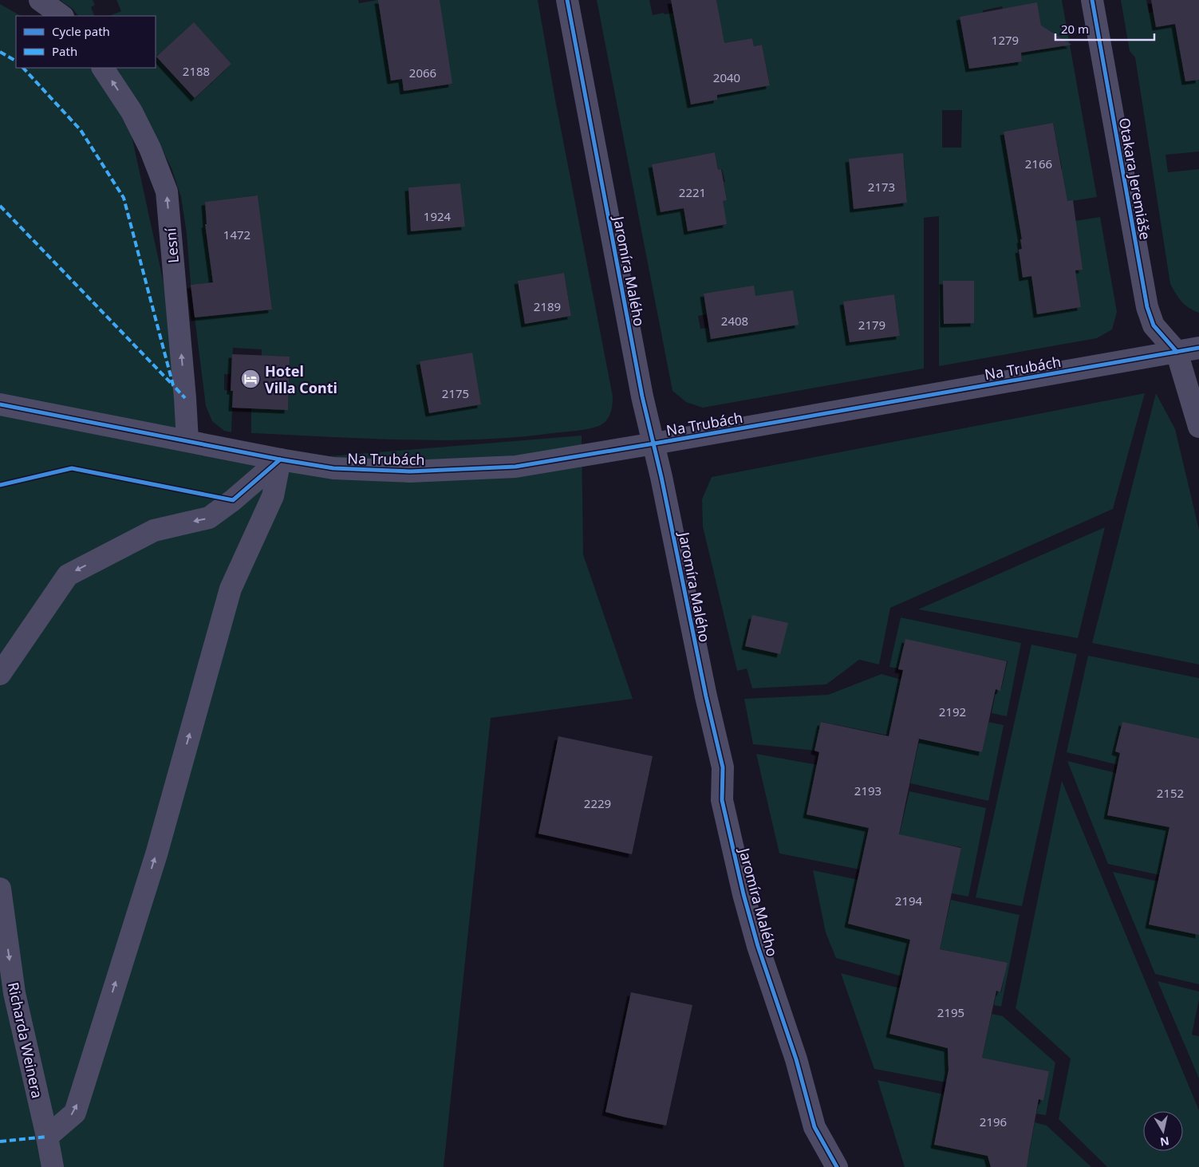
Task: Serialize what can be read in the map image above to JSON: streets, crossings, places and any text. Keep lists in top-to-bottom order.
{
  "streets": {
    "street": [
      "Otakara Jeremiáše",
      "Lesní",
      "Jaromíra Malého",
      "Na Trubách",
      "Richarda Weinera"
    ]
  },
  "crossings": [
    ["Otakara Jeremiáše", "Na Trubách"],
    ["Lesní", "Na Trubách"],
    ["Jaromíra Malého", "Na Trubách"]
  ],
  "one_way": ["Lesní", "Richarda Weinera"],
  "places": {
    "hotel": ["Hotel Villa Conti"]
  },
  "house_numbers": [
    "1279",
    "2188",
    "2066",
    "2040",
    "2166",
    "2173",
    "2221",
    "1924",
    "1472",
    "2189",
    "2408",
    "2179",
    "2175",
    "2192",
    "2193",
    "2152",
    "2229",
    "2194",
    "2195",
    "2196"
  ],
  "legend": ["Cycle path", "Path"],
  "scale_bar": "20 m",
  "north": "bottom"
}
